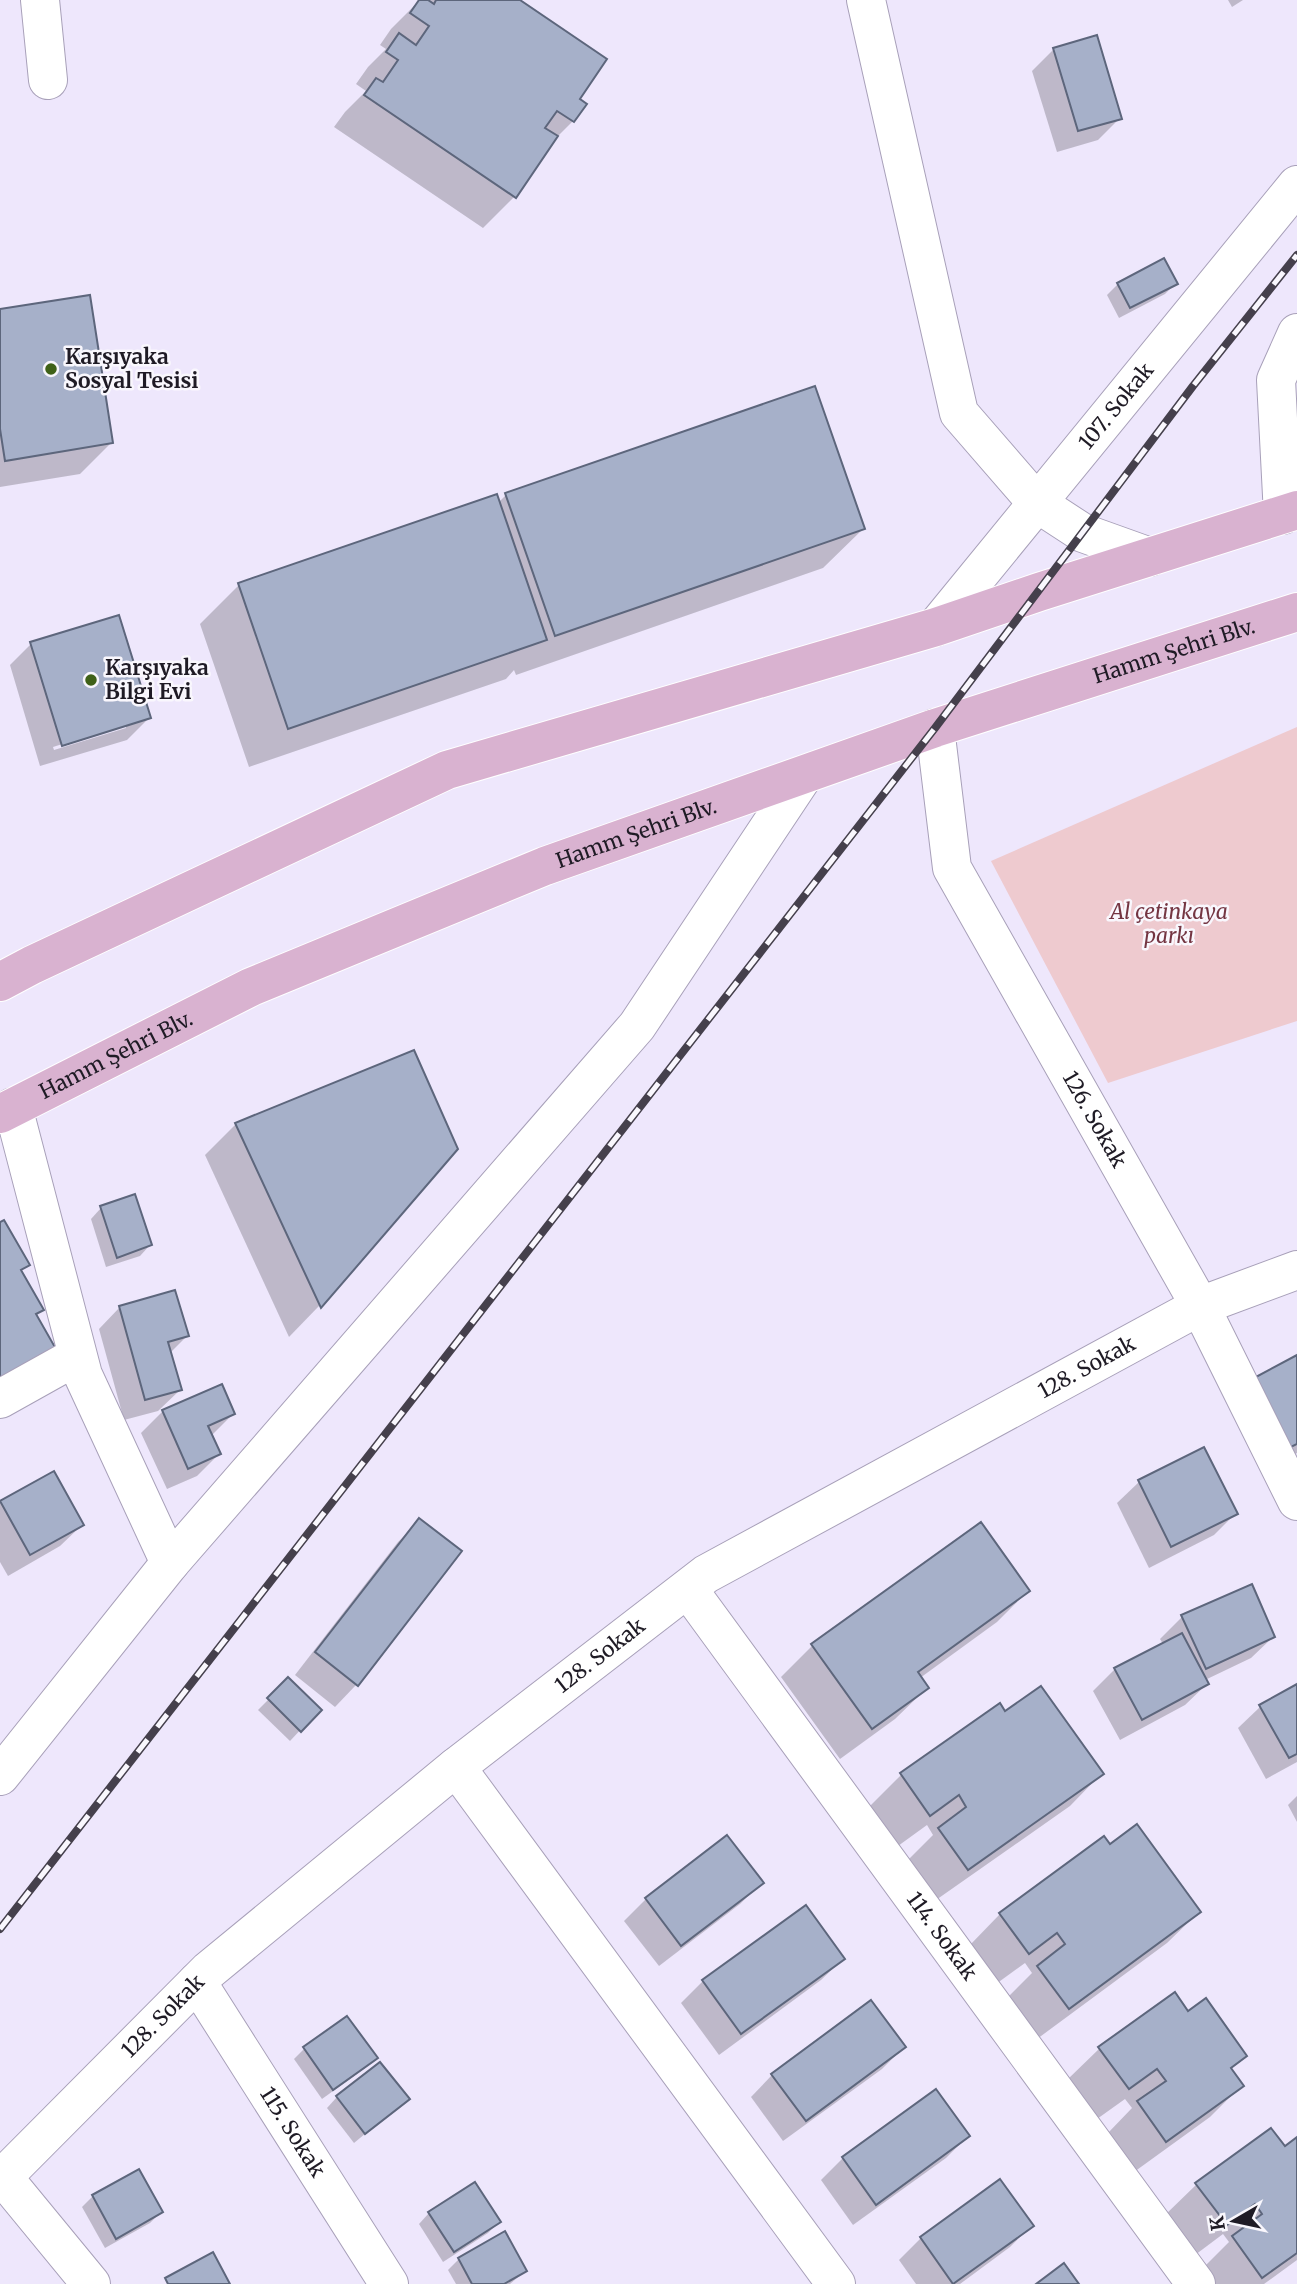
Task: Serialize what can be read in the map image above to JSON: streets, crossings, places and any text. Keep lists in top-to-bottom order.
{
  "streets": {
    "main road": ["Hamm Şehri Blv."],
    "street": [
      "107. Sokak",
      "126. Sokak",
      "128. Sokak",
      "114. Sokak",
      "115. Sokak"
    ]
  },
  "crossings": [
    ["Hamm Şehri Blv.", "126. Sokak"],
    ["126. Sokak", "128. Sokak"],
    ["128. Sokak", "114. Sokak"],
    ["128. Sokak", "115. Sokak"]
  ],
  "parks": ["Al çetinkaya parkı"],
  "places": ["Karşıyaka Sosyal Tesisi", "Karşıyaka Bilgi Evi"],
  "north": "left"
}
